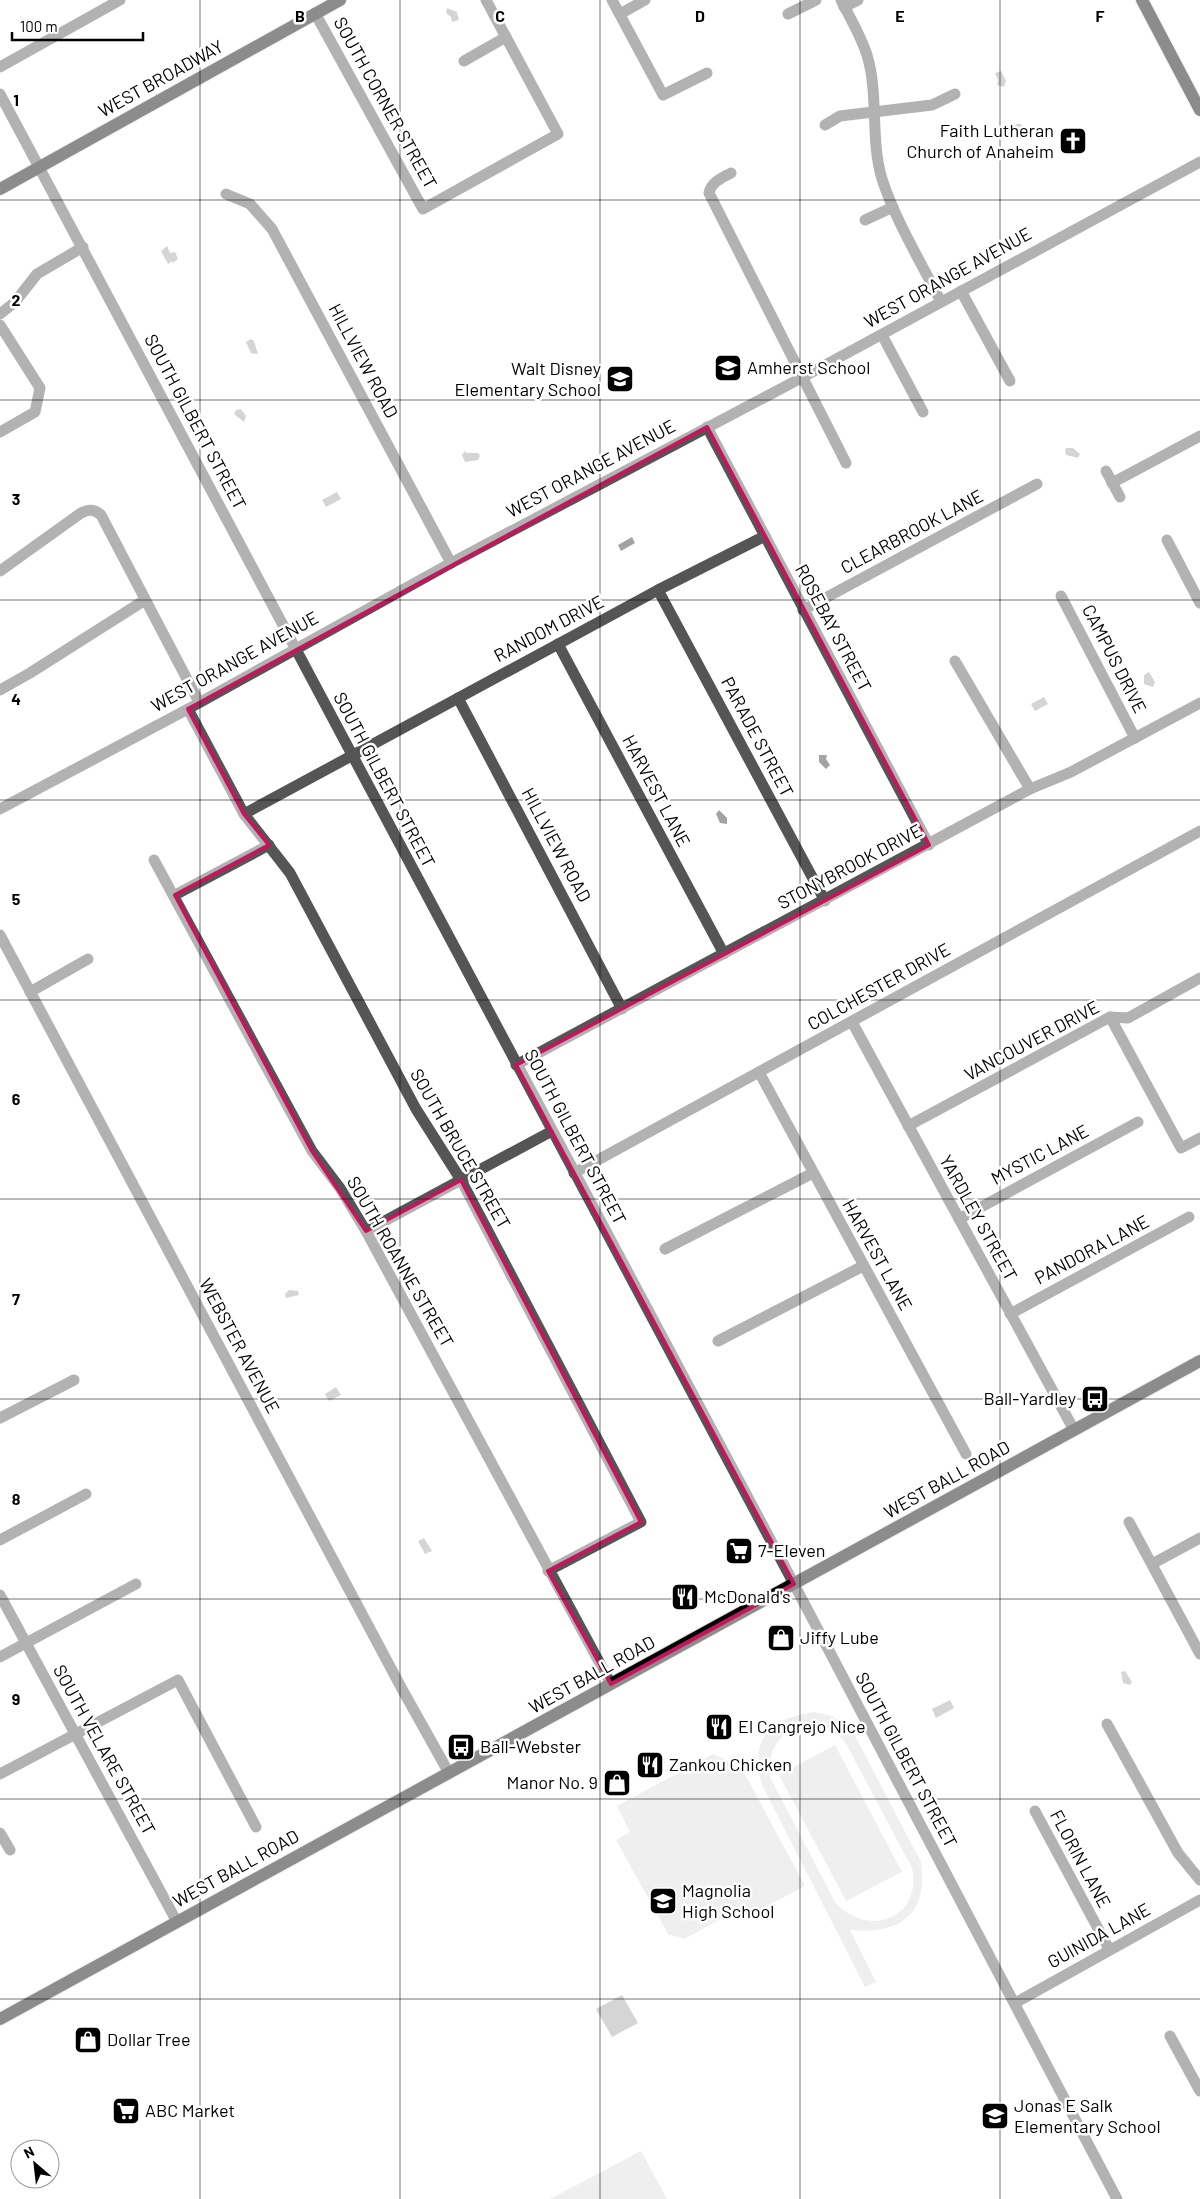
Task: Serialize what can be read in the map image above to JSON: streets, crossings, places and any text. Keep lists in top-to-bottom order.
{
  "streets": {
    "main road": ["WEST BROADWAY", "WEST BALL ROAD"],
    "street": [
      "SOUTH CORNER STREET",
      "WEST ORANGE AVENUE",
      "HILLVIEW ROAD",
      "SOUTH GILBERT STREET",
      "CLEARBROOK LANE",
      "ROSEBAY STREET",
      "RANDOM DRIVE",
      "CAMPUS DRIVE",
      "PARADE STREET",
      "HARVEST LANE",
      "STONYBROOK DRIVE",
      "COLCHESTER DRIVE",
      "VANCOUVER DRIVE",
      "SOUTH BRUCE STREET",
      "MYSTIC LANE",
      "YARDLEY STREET",
      "PANDORA LANE",
      "SOUTH ROANNE STREET",
      "WEBSTER AVENUE",
      "SOUTH VELARE STREET",
      "FLORIN LANE",
      "GUINIDA LANE"
    ]
  },
  "crossings": [
    ["WEST BROADWAY", "SOUTH CORNER STREET"],
    ["WEST BROADWAY", "SOUTH GILBERT STREET"],
    ["WEST ORANGE AVENUE", "HILLVIEW ROAD"],
    ["WEST ORANGE AVENUE", "SOUTH GILBERT STREET"],
    ["WEST ORANGE AVENUE", "ROSEBAY STREET"],
    ["WEST ORANGE AVENUE", "SOUTH BRUCE STREET"],
    ["HILLVIEW ROAD", "RANDOM DRIVE"],
    ["HILLVIEW ROAD", "STONYBROOK DRIVE"],
    ["SOUTH GILBERT STREET", "RANDOM DRIVE"],
    ["SOUTH GILBERT STREET", "STONYBROOK DRIVE"],
    ["SOUTH GILBERT STREET", "COLCHESTER DRIVE"],
    ["SOUTH GILBERT STREET", "WEST BALL ROAD"],
    ["SOUTH GILBERT STREET", "GUINIDA LANE"],
    ["CLEARBROOK LANE", "ROSEBAY STREET"],
    ["ROSEBAY STREET", "RANDOM DRIVE"],
    ["ROSEBAY STREET", "STONYBROOK DRIVE"],
    ["RANDOM DRIVE", "PARADE STREET"],
    ["RANDOM DRIVE", "HARVEST LANE"],
    ["RANDOM DRIVE", "SOUTH BRUCE STREET"],
    ["CAMPUS DRIVE", "STONYBROOK DRIVE"],
    ["PARADE STREET", "STONYBROOK DRIVE"],
    ["HARVEST LANE", "STONYBROOK DRIVE"],
    ["HARVEST LANE", "COLCHESTER DRIVE"],
    ["COLCHESTER DRIVE", "YARDLEY STREET"],
    ["VANCOUVER DRIVE", "YARDLEY STREET"],
    ["SOUTH BRUCE STREET", "SOUTH ROANNE STREET"],
    ["MYSTIC LANE", "YARDLEY STREET"],
    ["YARDLEY STREET", "PANDORA LANE"],
    ["YARDLEY STREET", "WEST BALL ROAD"],
    ["SOUTH ROANNE STREET", "WEST BALL ROAD"],
    ["WEBSTER AVENUE", "WEST BALL ROAD"],
    ["WEST BALL ROAD", "SOUTH VELARE STREET"],
    ["FLORIN LANE", "GUINIDA LANE"]
  ],
  "places": {
    "church": ["Faith Lutheran Church of Anaheim"],
    "school or university": [
      "Amherst School",
      "Walt Disney Elementary School",
      "Magnolia High School",
      "Jonas E Salk Elementary School"
    ],
    "bus stop": ["Ball-Yardley", "Ball-Webster"],
    "supermarket": ["7-Eleven", "ABC Market"],
    "restaurant": ["McDonald's", "El Cangrejo Nice", "Zankou Chicken"],
    "shop": ["Jiffy Lube", "Manor No. 9", "Dollar Tree"]
  },
  "scale_bar": "100 m",
  "north": "top left",
  "grid": {
    "columns": [
      "B",
      "C",
      "D",
      "E",
      "F"
    ],
    "rows": [
      "1",
      "2",
      "3",
      "4",
      "5",
      "6",
      "7",
      "8",
      "9"
    ]
  }
}
